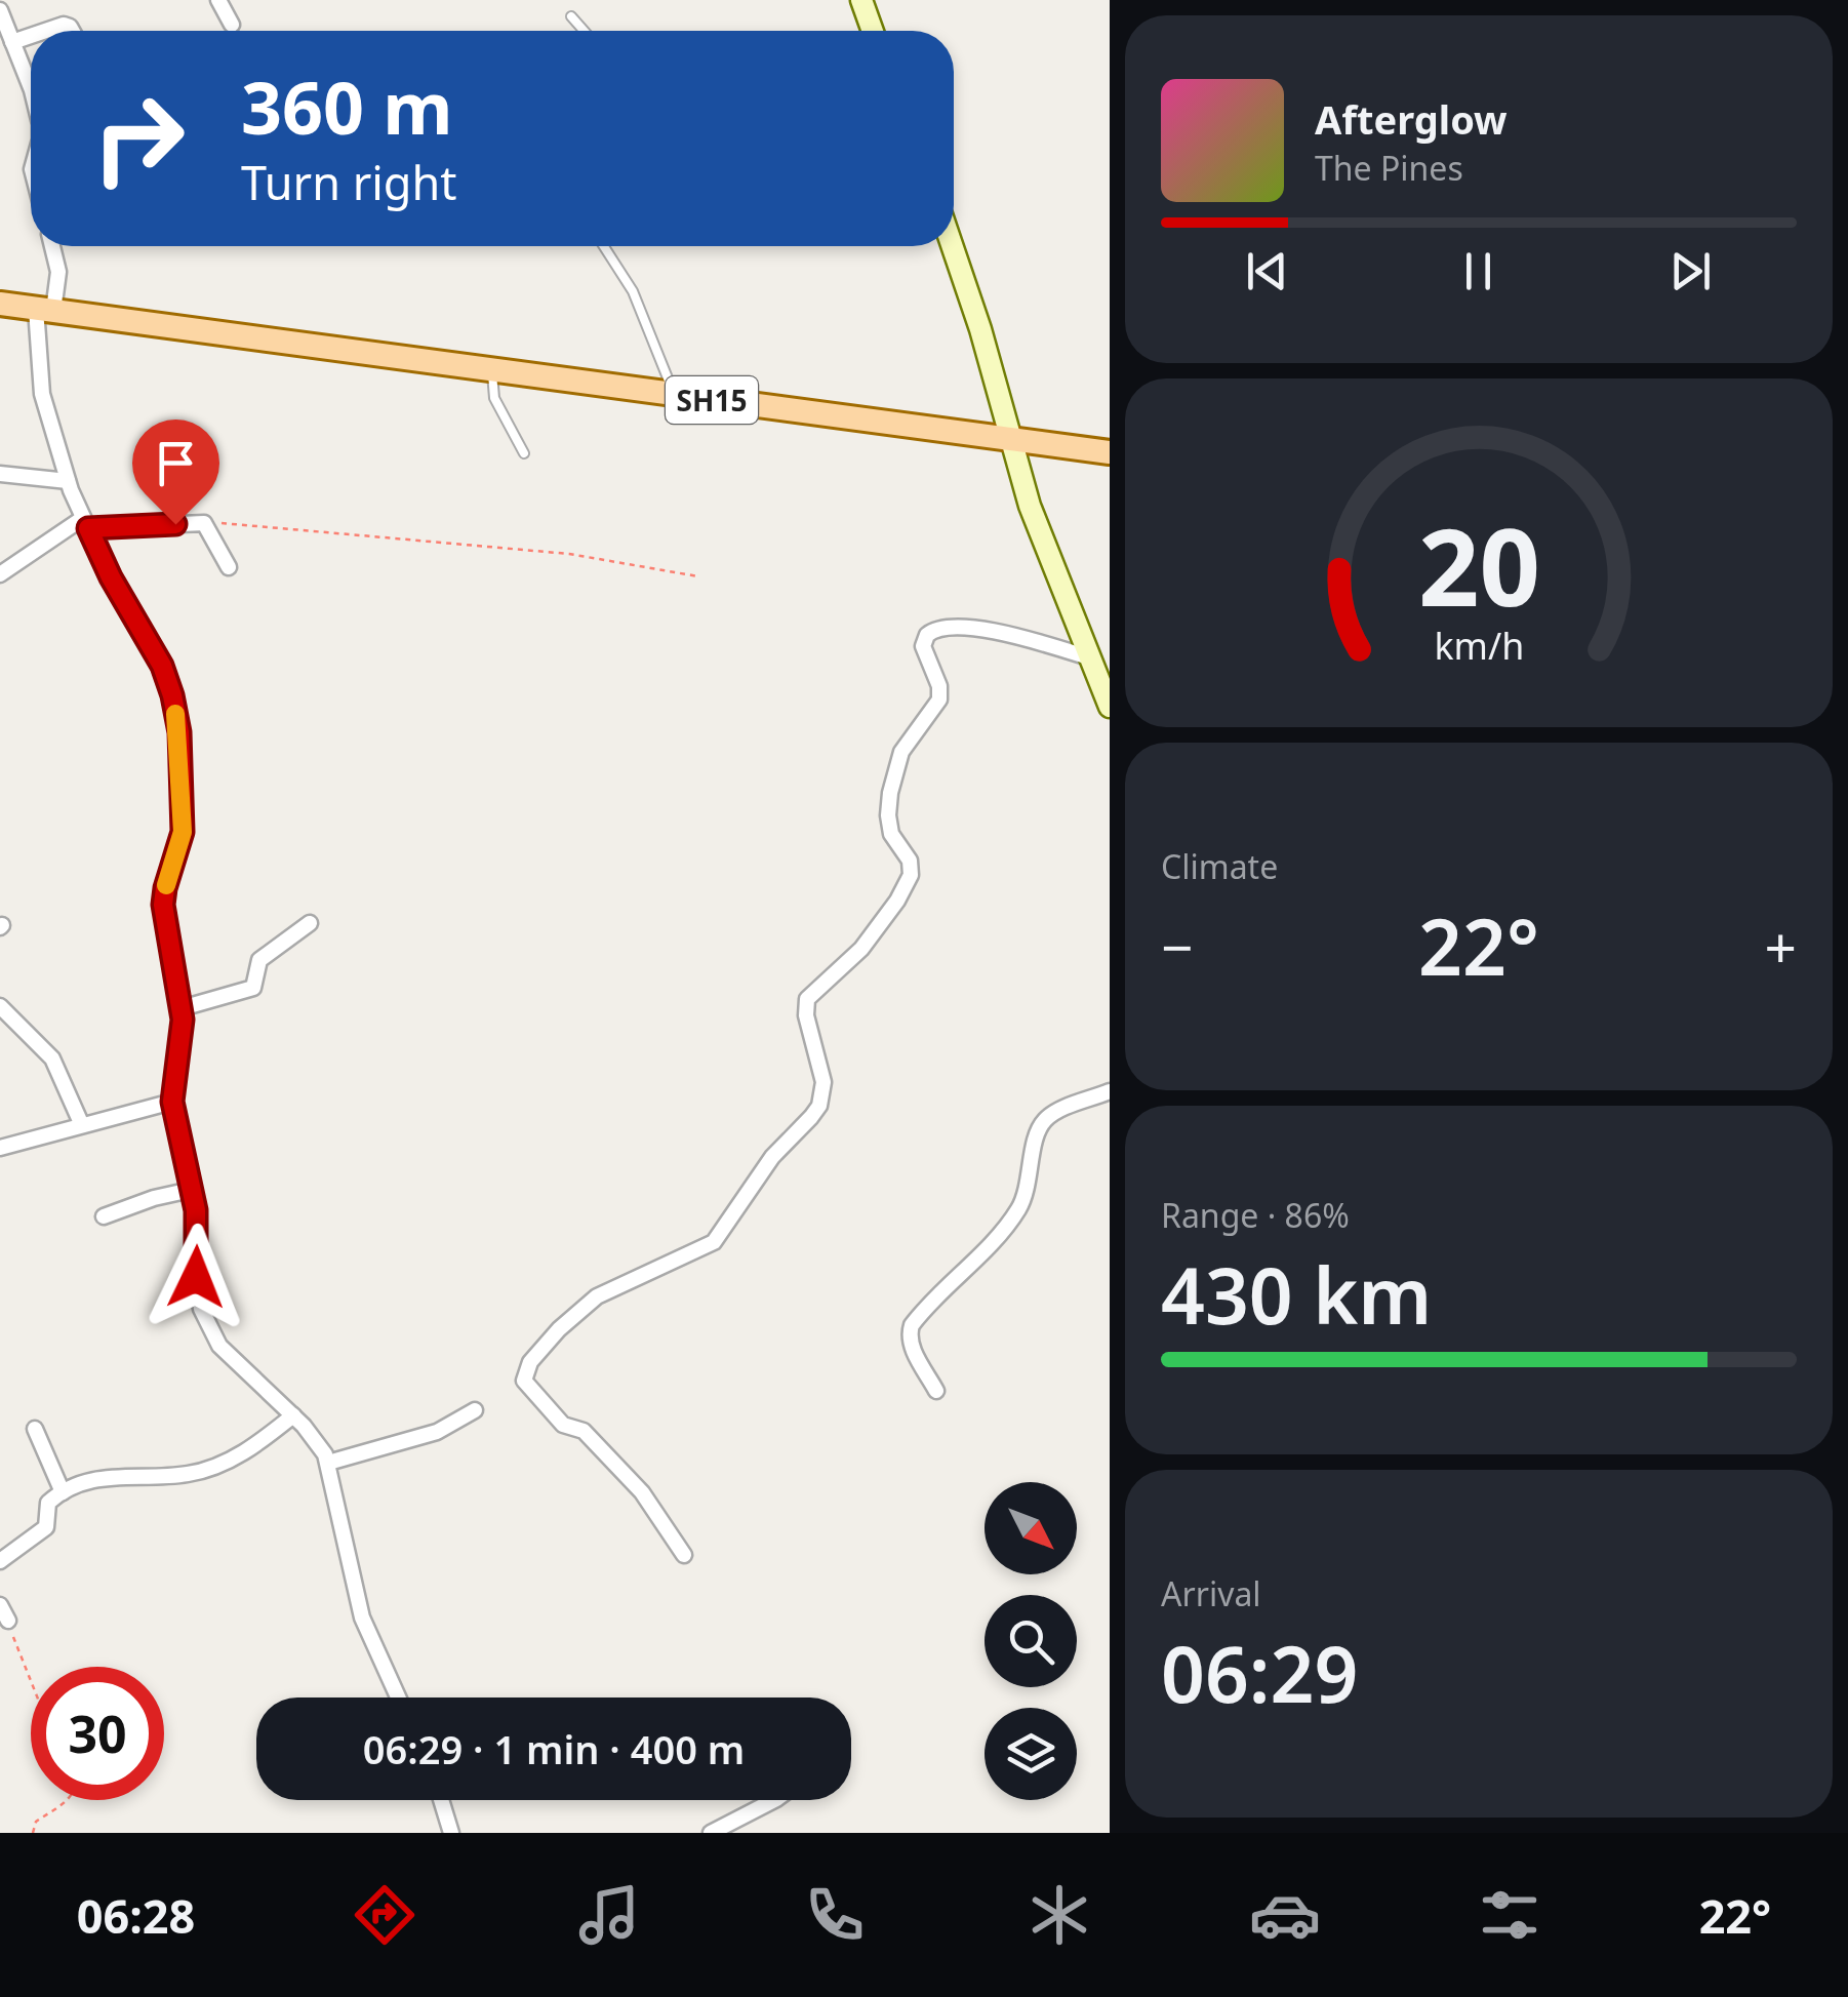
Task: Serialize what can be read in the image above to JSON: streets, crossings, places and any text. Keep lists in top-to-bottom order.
{
  "streets": {
    "main road": ["SH15"]
  },
  "north": "bottom right",
  "page": {
    "turn": ["360 m", "Turn right"],
    "song": ["Afterglow", "The Pines"],
    "tile": [
      "Climate",
      ["Range · 86%", "430 km"],
      ["Arrival", "06:29"]
    ],
    "heat": ["−", "22°", "+"],
    "limit": "30",
    "trip": "06:29 · 1 min · 400 m",
    "tabs": ["06:28", "22°"],
    "gauge": ["20", "km/h"]
  }
}
